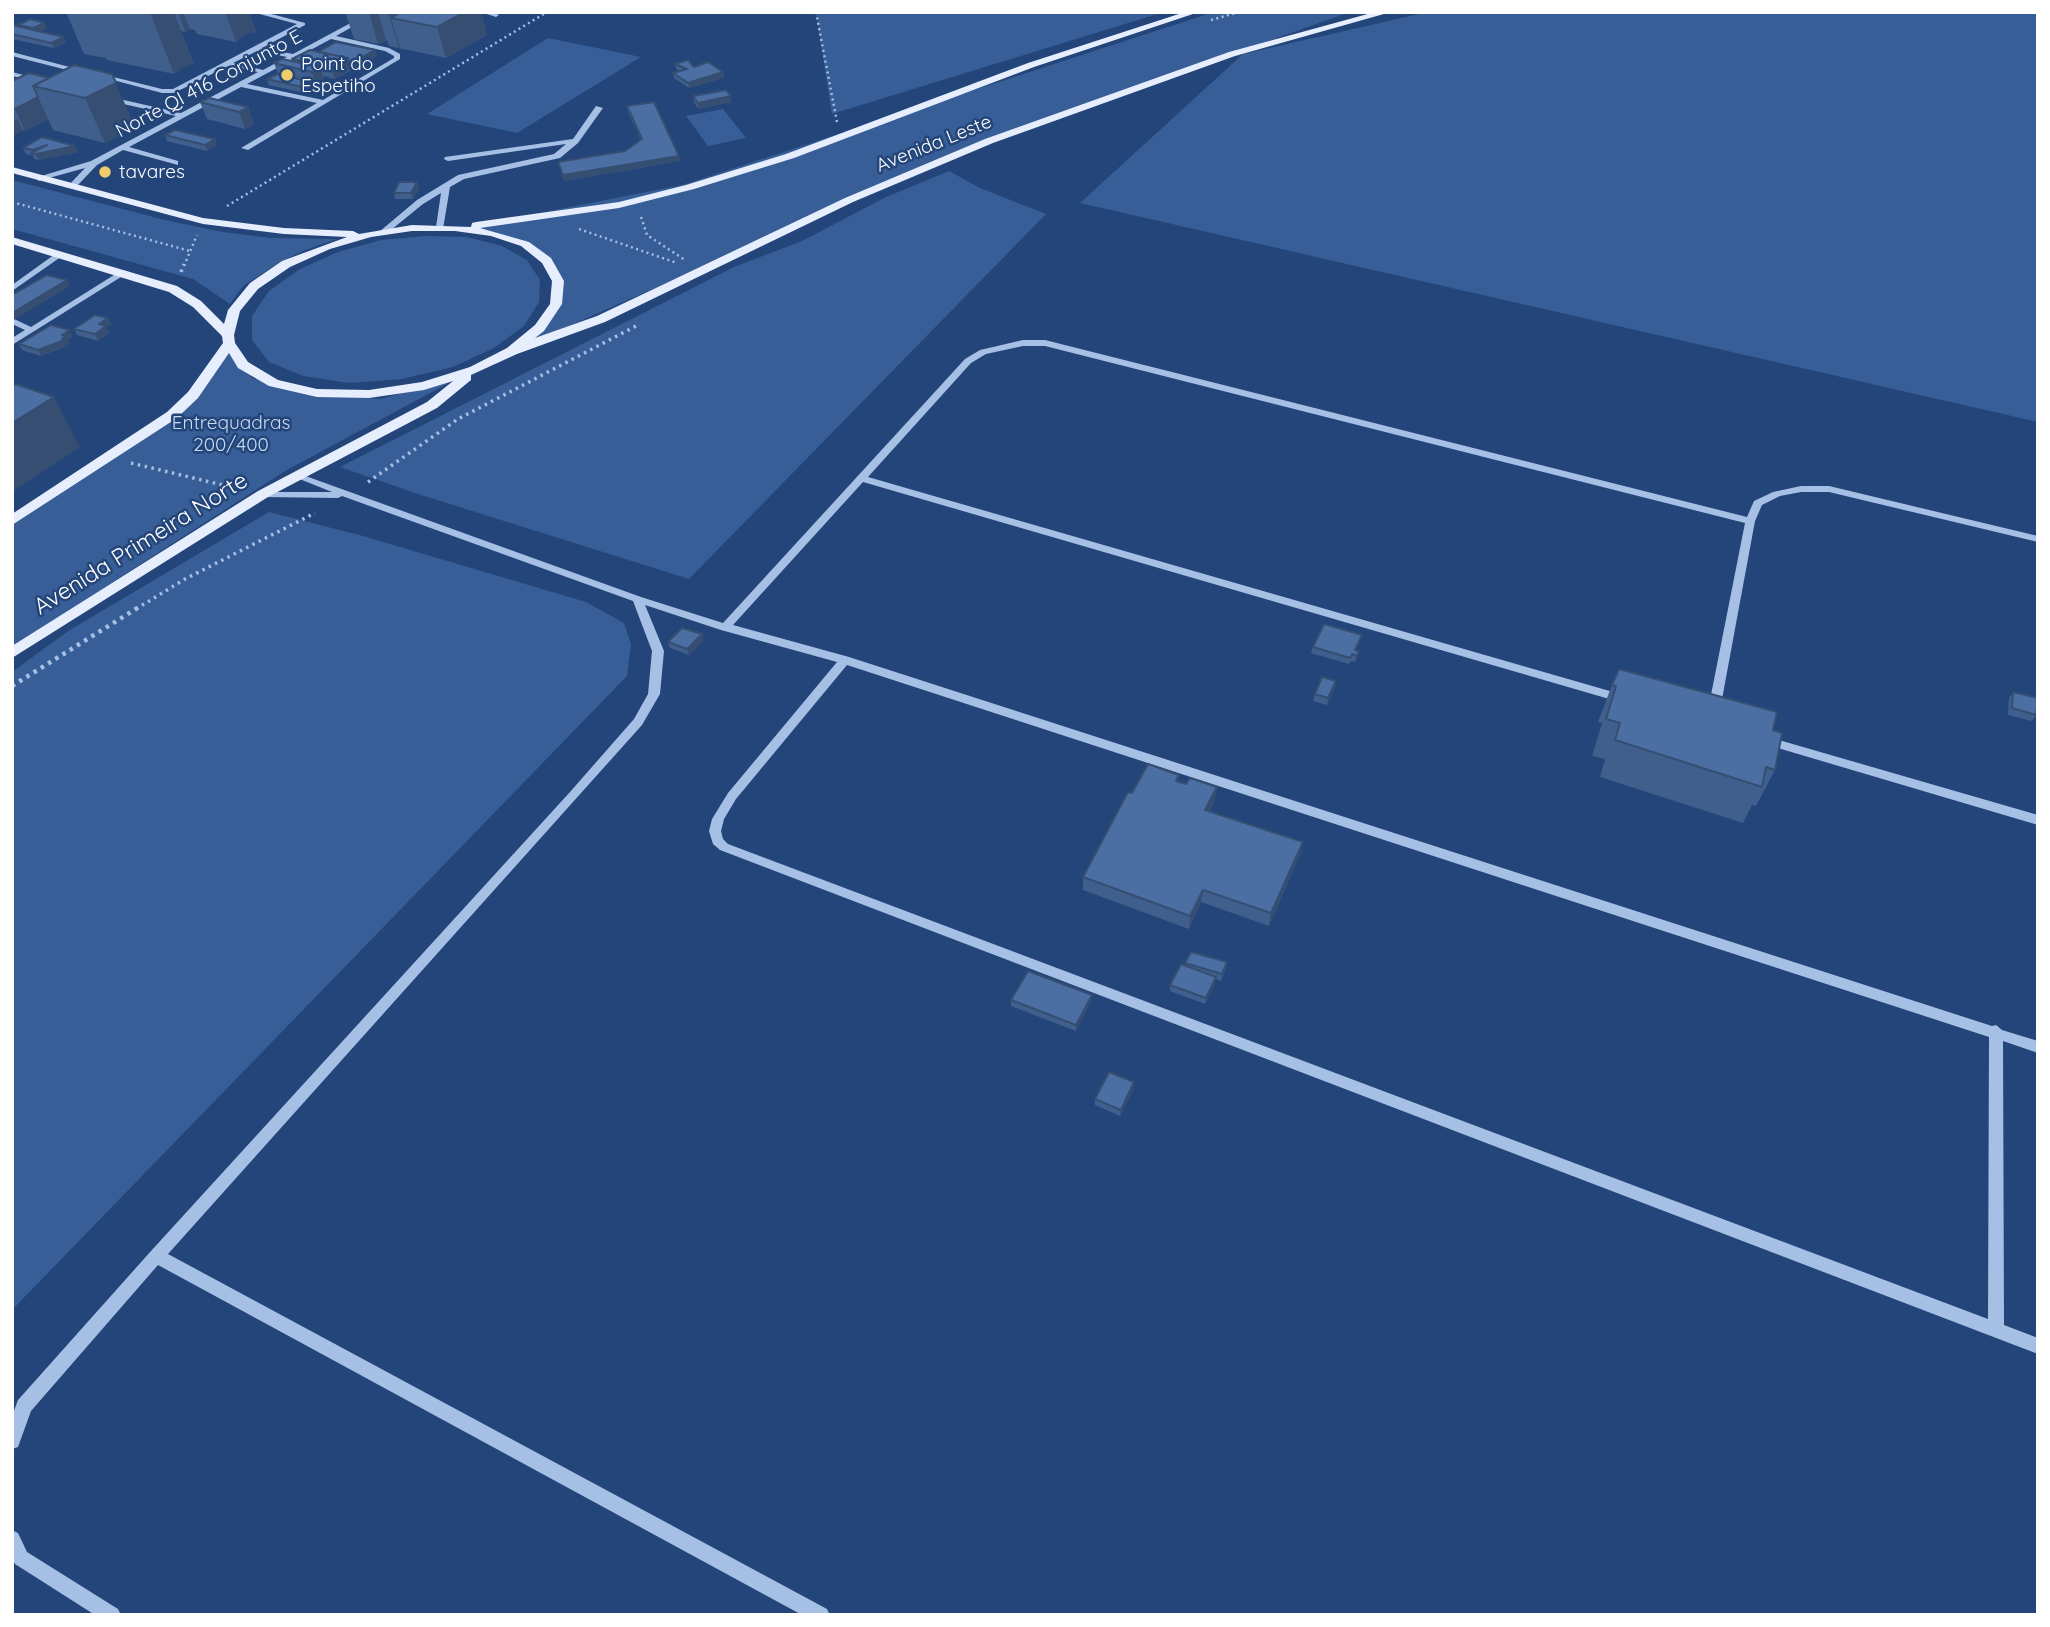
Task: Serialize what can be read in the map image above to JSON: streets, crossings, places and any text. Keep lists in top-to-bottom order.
{
  "streets": {
    "main road": ["Avenida Leste", "Avenida Primeira Norte"],
    "street": ["Norte QI 416 Conjunto E"]
  },
  "parks": ["Entrequadras 200/400"],
  "places": ["Point do Espetiho", "tavares"]
}
